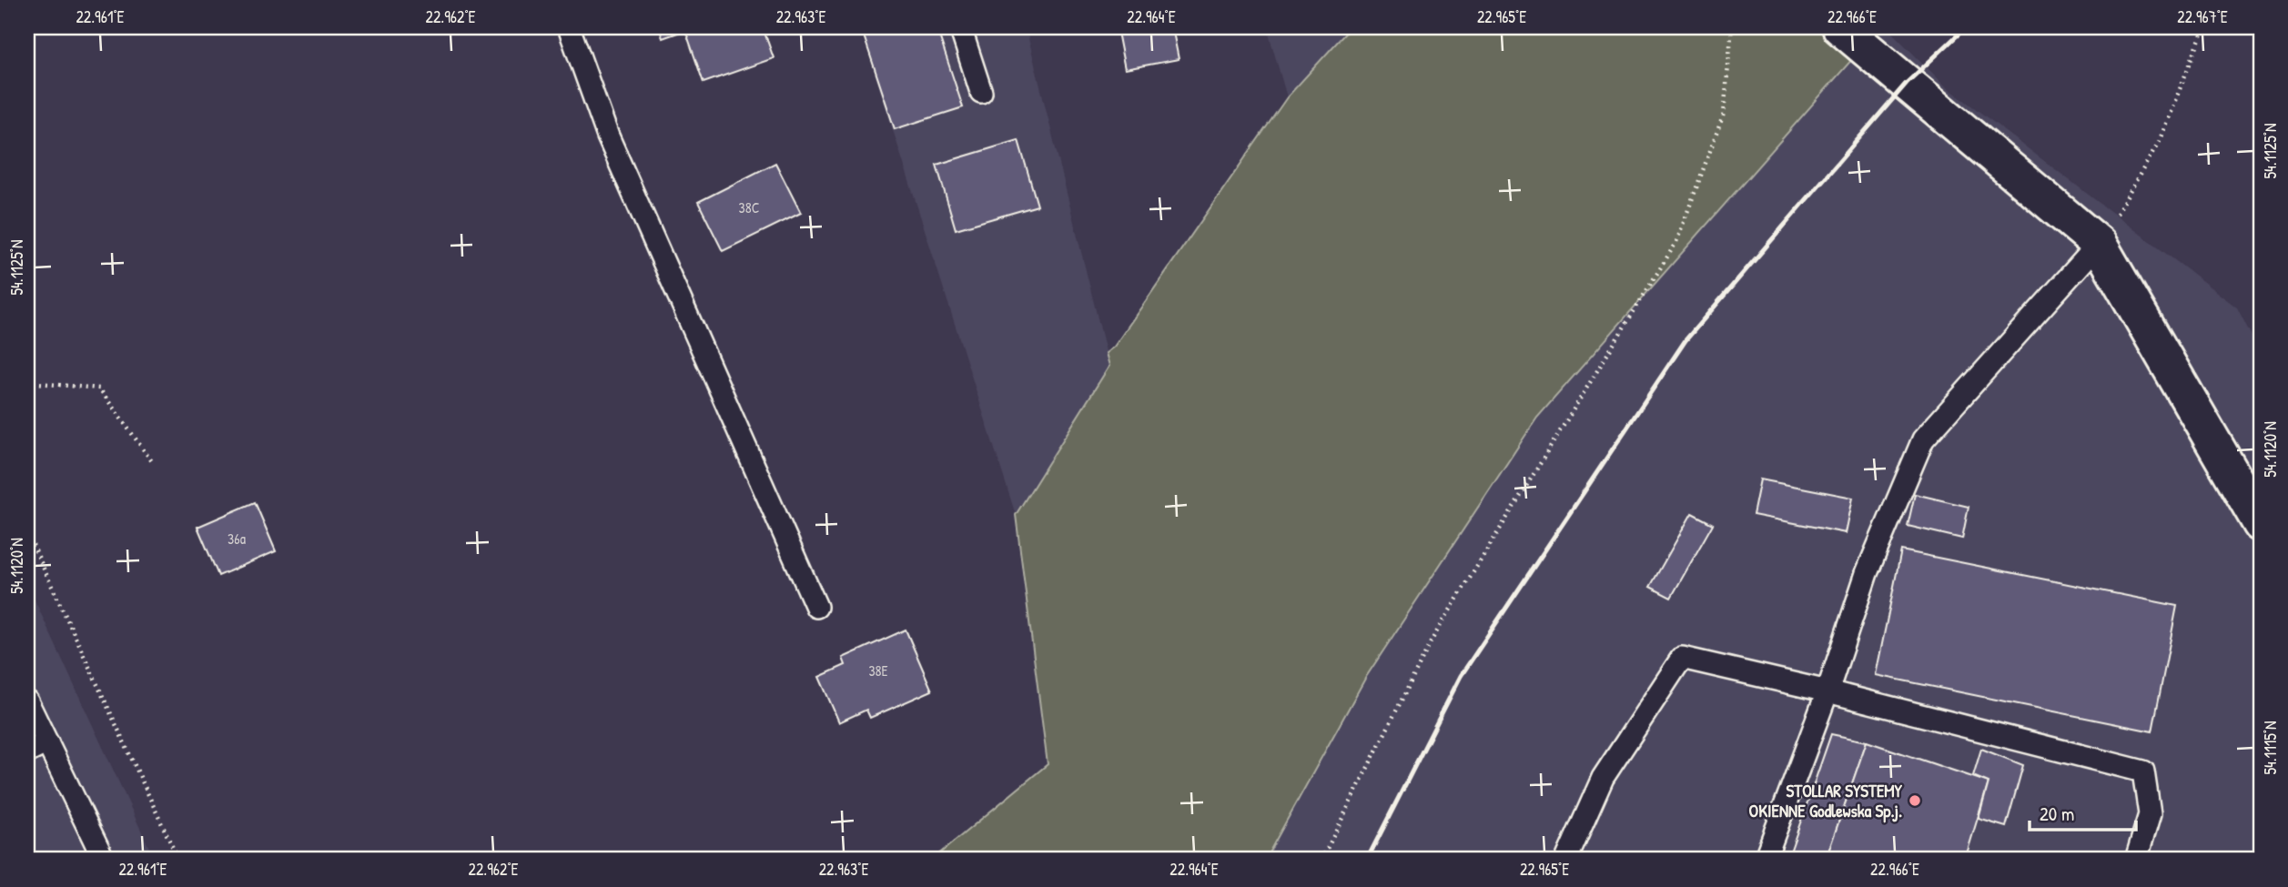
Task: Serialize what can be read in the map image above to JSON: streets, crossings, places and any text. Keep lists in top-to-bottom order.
{
  "places": ["STOLLAR SYSTEMY OKIENNE Godlewska Sp.j."],
  "house_numbers": ["38C", "36a", "38E"],
  "scale_bar": "20 m",
  "coordinates": [
    "22.961°E",
    "22.962°E",
    "22.963°E",
    "22.964°E",
    "22.965°E",
    "22.966°E",
    "22.967°E",
    "54.1125°N",
    "54.1120°N",
    "54.1115°N"
  ]
}
